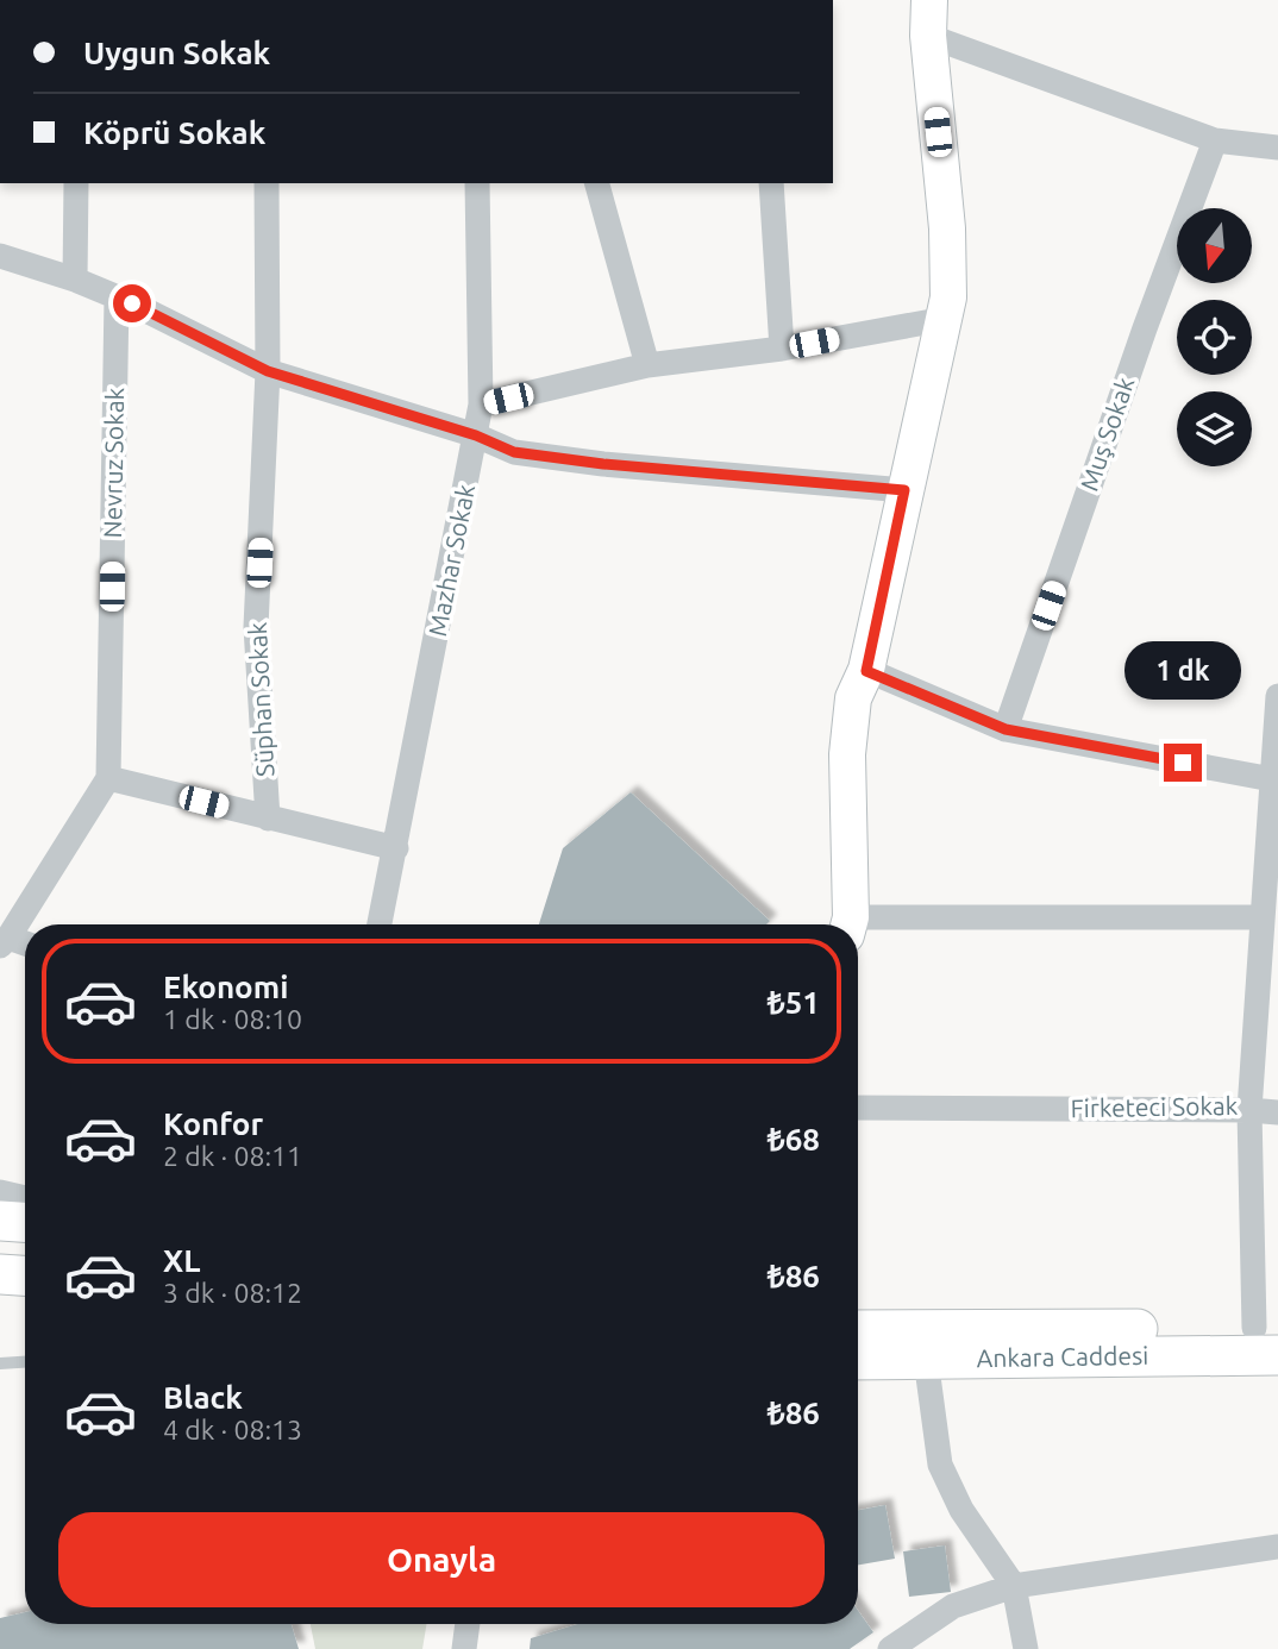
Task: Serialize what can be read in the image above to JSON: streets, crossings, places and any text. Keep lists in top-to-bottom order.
{
  "streets": {
    "main road": ["Ankara Caddesi"],
    "street": [
      "Muş Sokak",
      "Nevruz Sokak",
      "Mazhar Sokak",
      "Süphan Sokak",
      "Firketeci Sokak"
    ]
  },
  "north": "bottom",
  "page": {
    "banner": ["Uygun Sokak", "Köprü Sokak"],
    "bubble": "1 dk",
    "list": [
      {
        "name": "Ekonomi",
        "note": "1 dk · 08:10",
        "value": "₺51"
      },
      {
        "name": "Konfor",
        "note": "2 dk · 08:11",
        "value": "₺68"
      },
      {
        "name": "XL",
        "note": "3 dk · 08:12",
        "value": "₺86"
      },
      {
        "name": "Black",
        "note": "4 dk · 08:13",
        "value": "₺86"
      }
    ],
    "buttons": "Onayla"
  }
}
